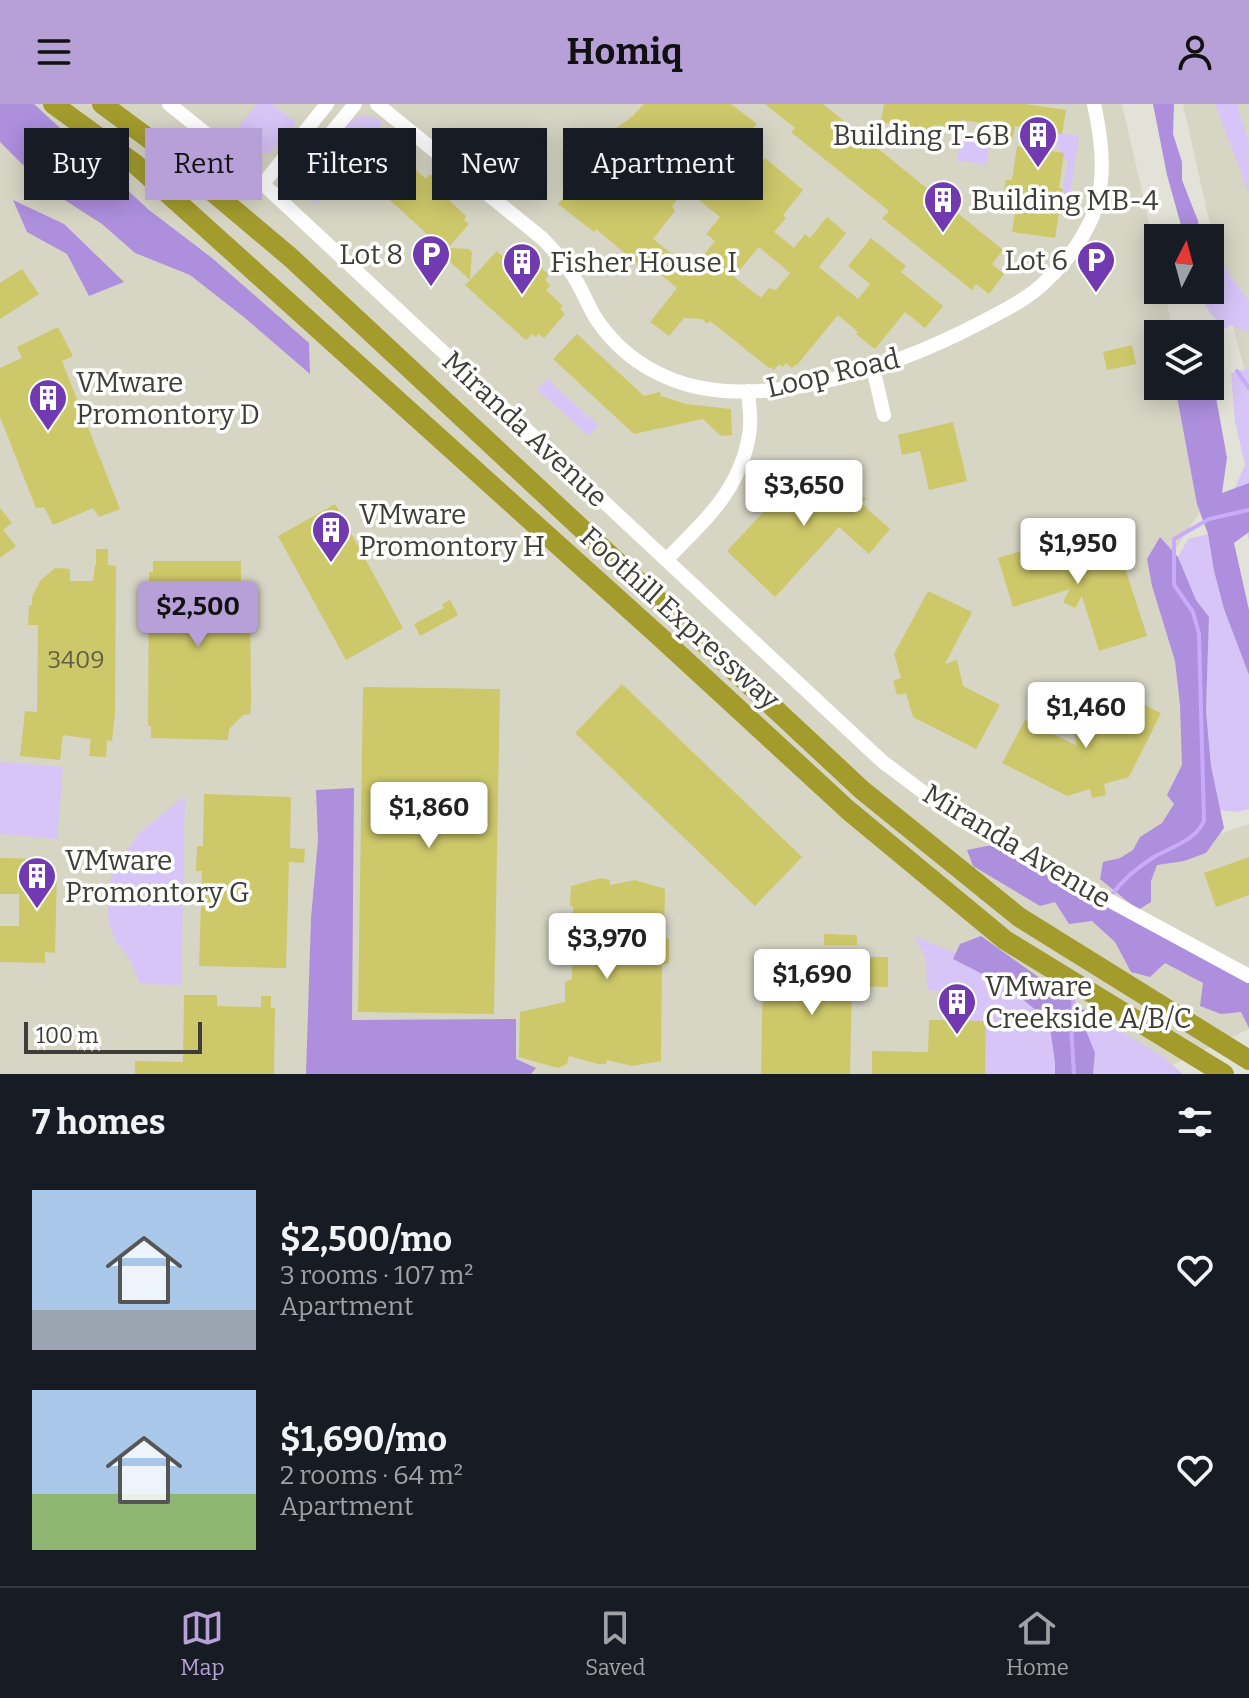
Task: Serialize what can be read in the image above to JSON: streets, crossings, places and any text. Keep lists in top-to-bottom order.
{
  "streets": {
    "highway": ["Foothill Expressway"],
    "street": ["Loop Road", "Miranda Avenue"]
  },
  "places": {
    "building": [
      "Building T-6B",
      "Building MB-4",
      "Fisher House I",
      "VMware Promontory D",
      "VMware Promontory H",
      "VMware Promontory G",
      "VMware Creekside A/B/C"
    ],
    "parking": ["Lot 8", "Lot 6"]
  },
  "house_numbers": ["3409"],
  "scale_bar": "100 m",
  "north": "top",
  "page": {
    "header": "Homiq",
    "chip": [
      "Buy",
      "Rent",
      "Filters",
      "New",
      "Apartment"
    ],
    "price": [
      "$3,650",
      "$1,950",
      "$2,500",
      "$1,460",
      "$1,860",
      "$3,970",
      "$1,690"
    ],
    "scale": "100 m",
    "heading": "7 homes",
    "list": [
      {
        "name": "$2,500/mo",
        "note": "3 rooms · 107 m² · Apartment"
      },
      {
        "name": "$1,690/mo",
        "note": "2 rooms · 64 m² · Apartment"
      }
    ],
    "tabs": ["Map", "Saved", "Home"]
  }
}
